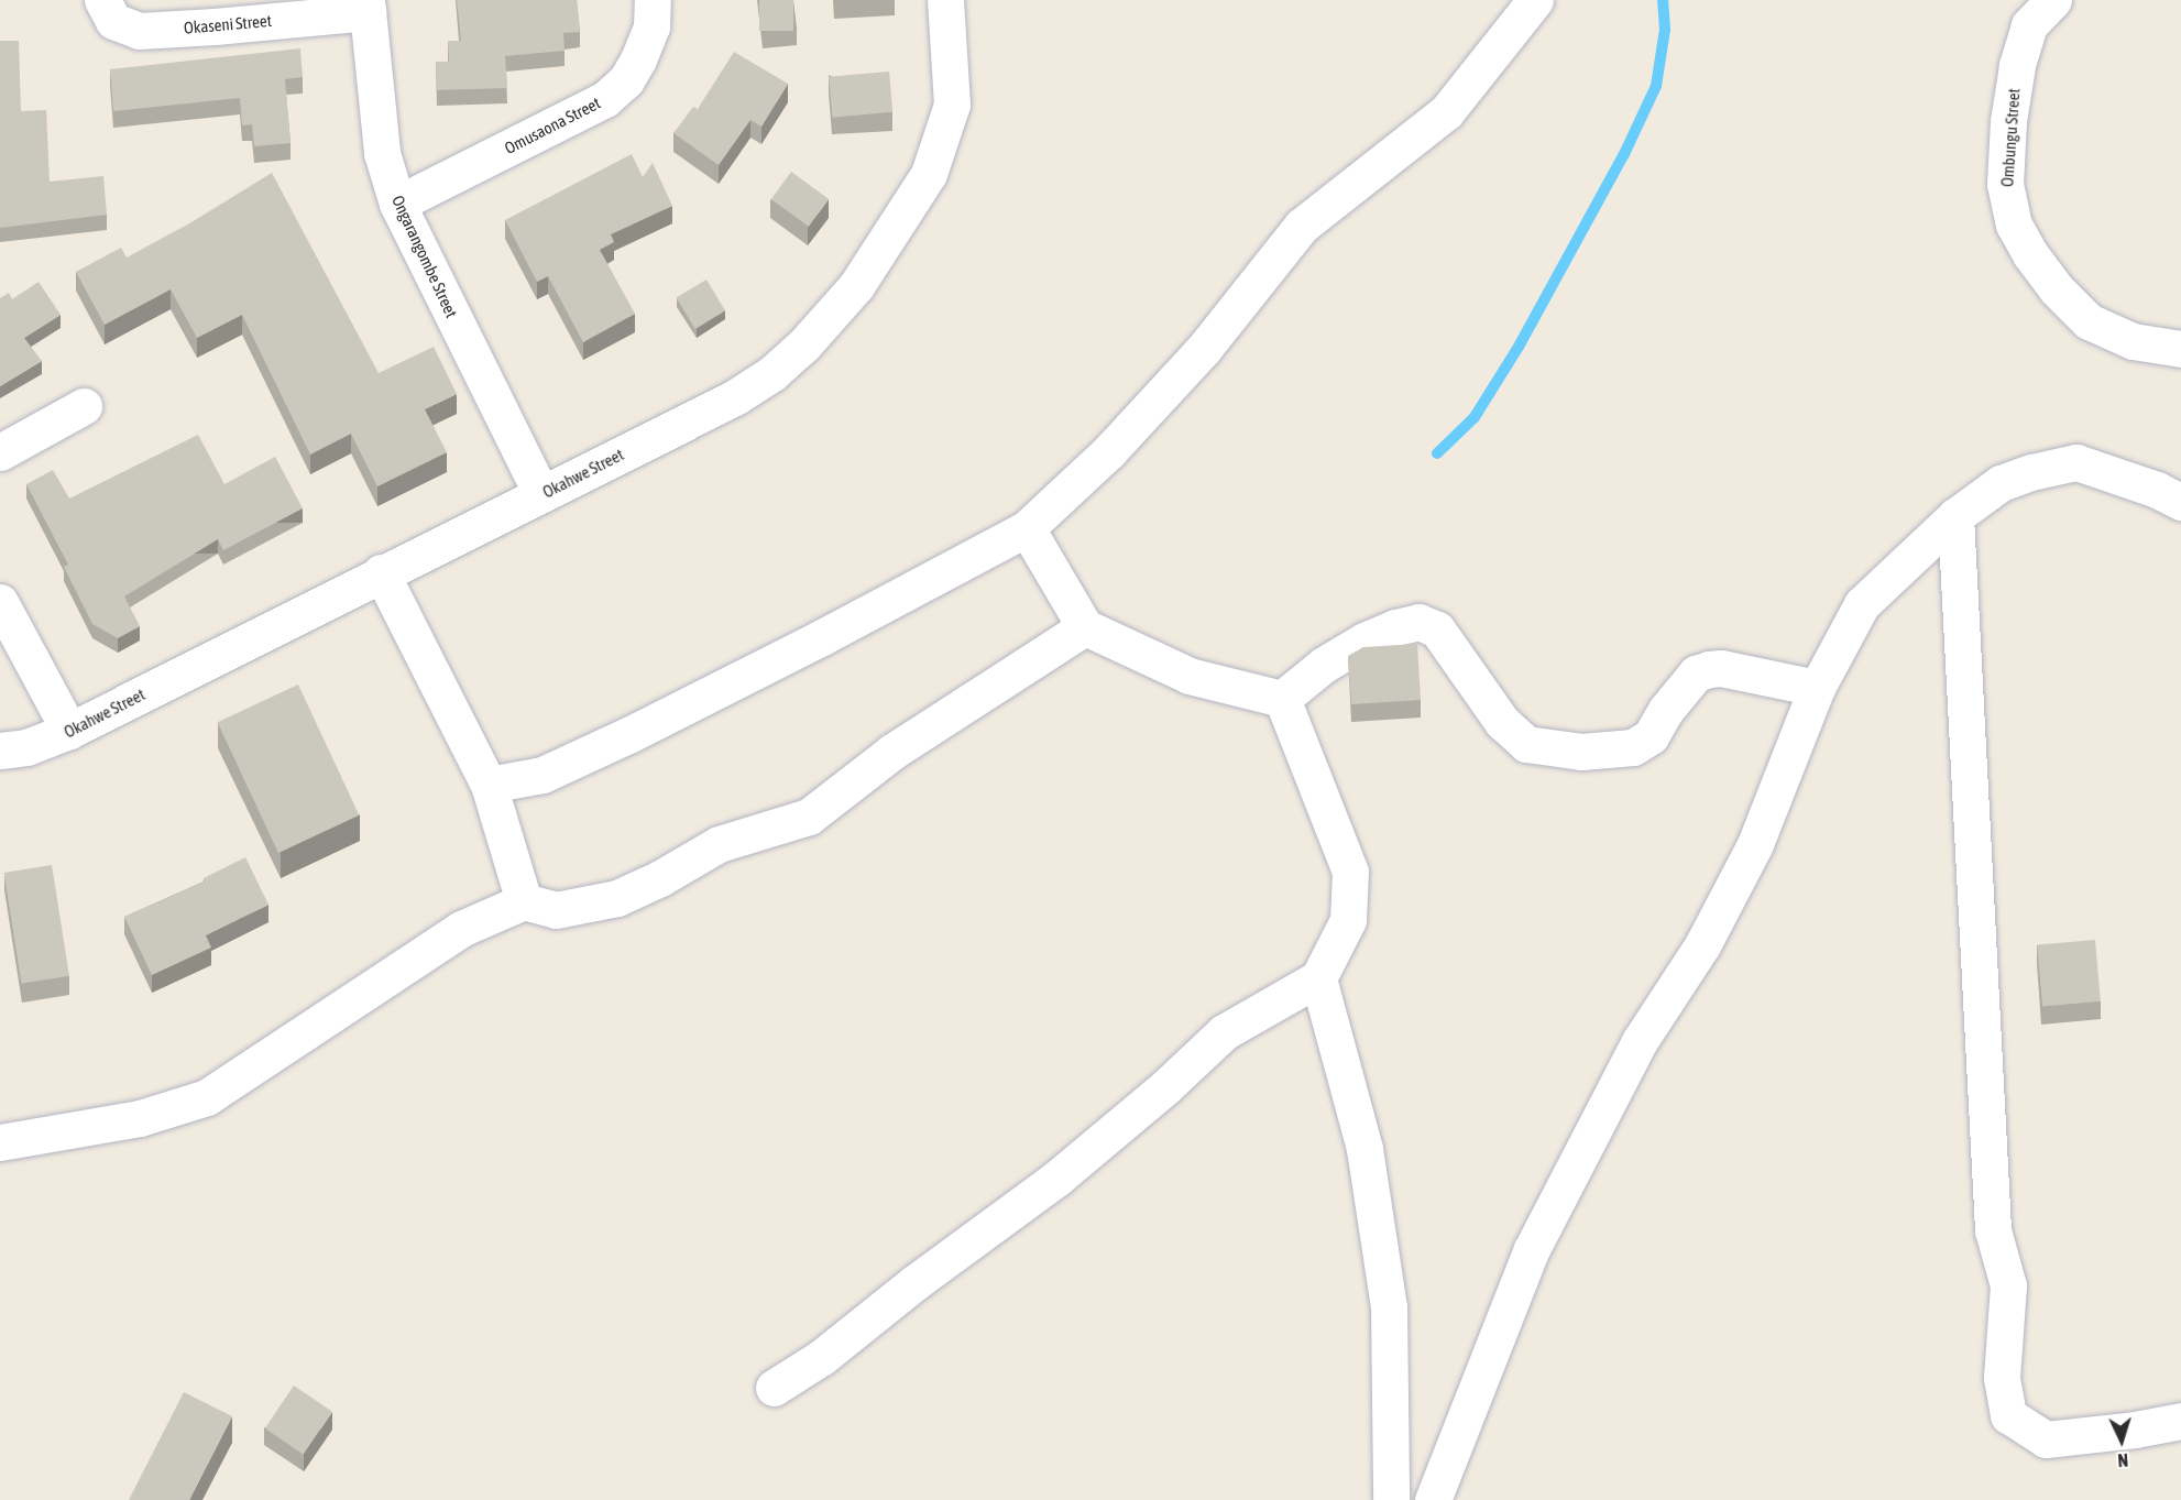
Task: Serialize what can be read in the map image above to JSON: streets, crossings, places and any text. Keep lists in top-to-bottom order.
{
  "streets": {
    "street": [
      "Okaseni Street",
      "Omusaona Street",
      "Ombungu Street",
      "Ongarangombe Street",
      "Okahwe Street"
    ]
  },
  "crossings": [
    ["Okaseni Street", "Ongarangombe Street"],
    ["Omusaona Street", "Ongarangombe Street"],
    ["Ongarangombe Street", "Okahwe Street"]
  ],
  "north": "bottom"
}
